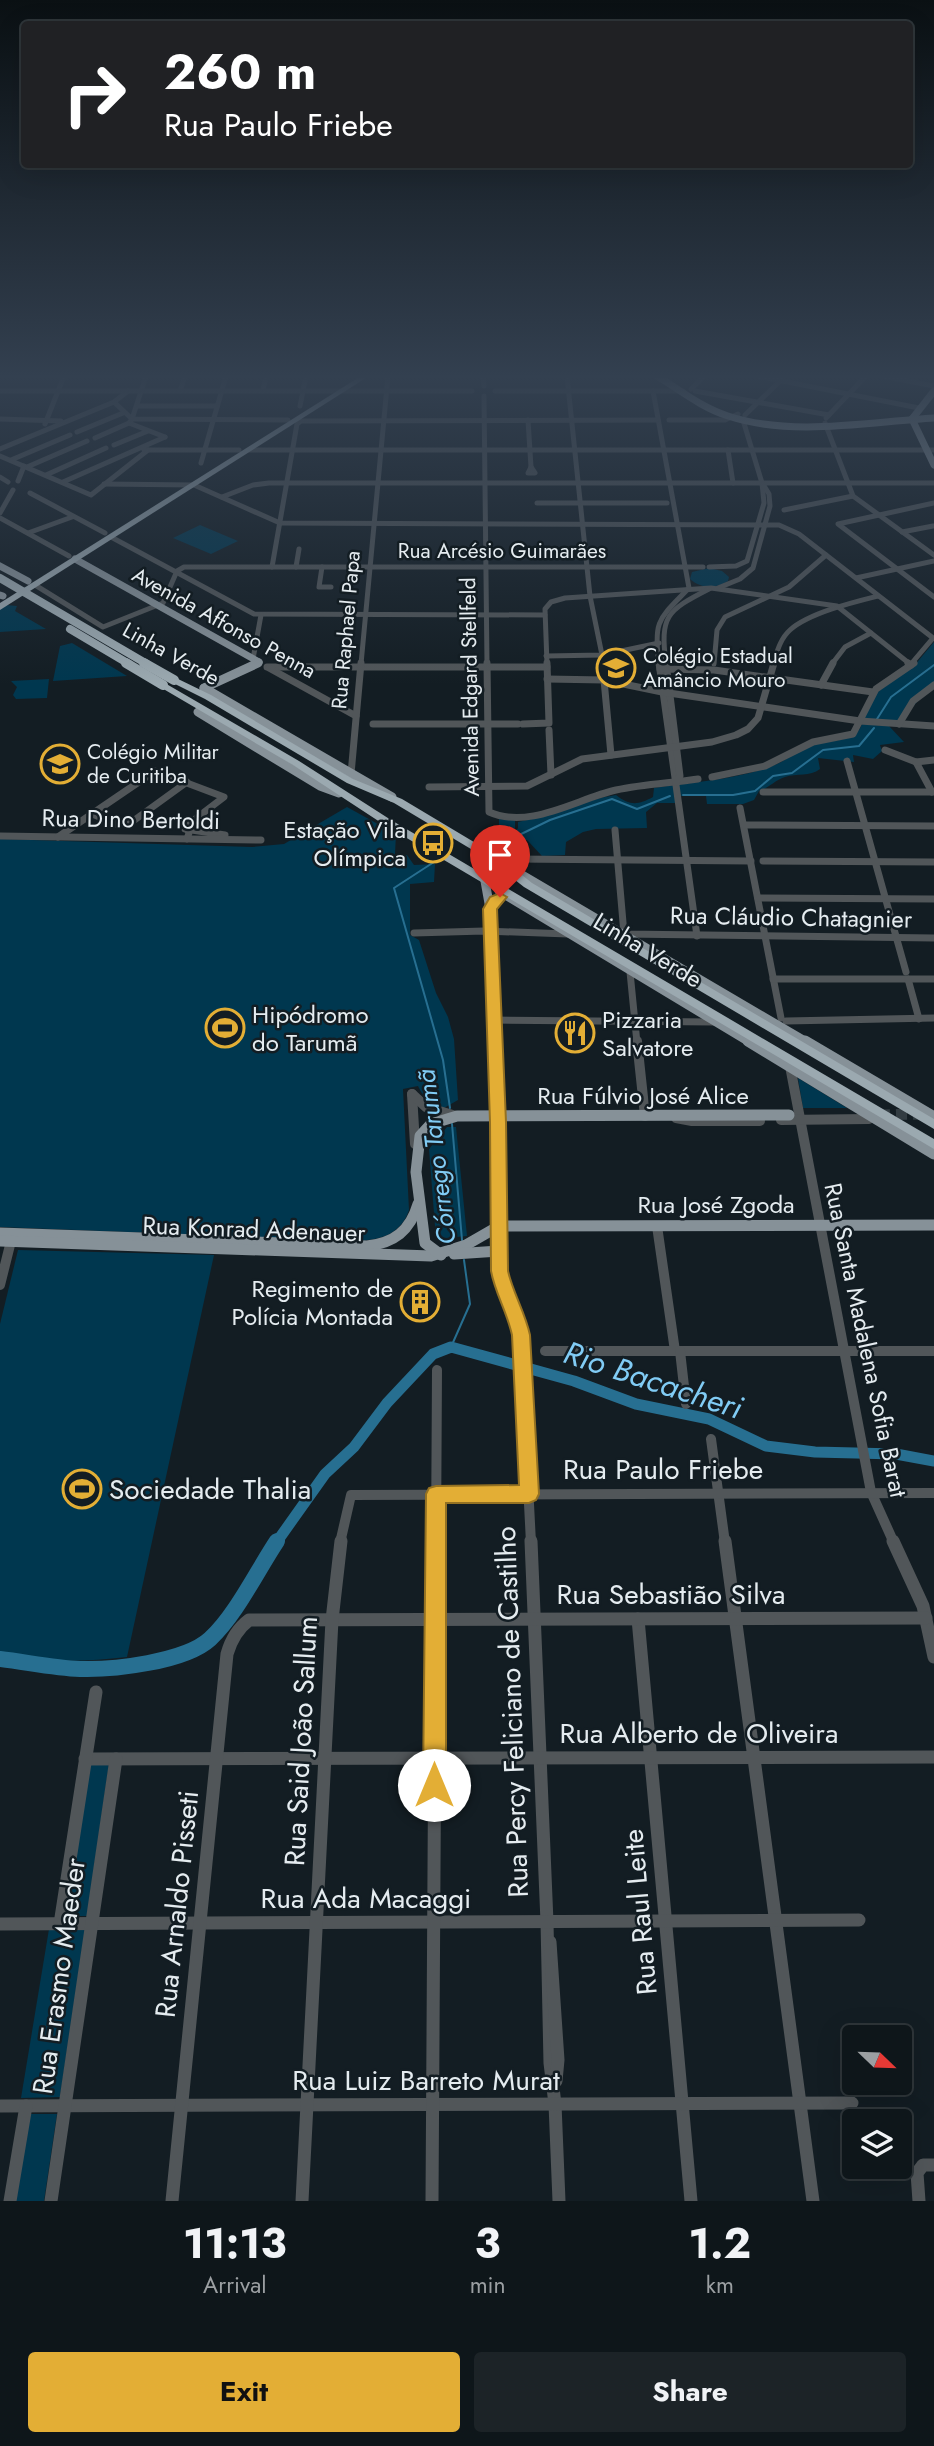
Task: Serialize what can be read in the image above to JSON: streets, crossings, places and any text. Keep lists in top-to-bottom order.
{
  "streets": {
    "highway": ["Linha Verde"],
    "main road": [
      "Avenida Affonso Penna",
      "Rua Fúlvio José Alice",
      "Rua José Zgoda",
      "Rua Konrad Adenauer"
    ],
    "street": [
      "Rua Arcésio Guimarães",
      "Rua Raphael Papa",
      "Avenida Edgard Stellfeld",
      "Rua Dino Bertoldi",
      "Rua Cláudio Chatagnier",
      "Rua Santa Madalena Sofia Barat",
      "Rua Paulo Friebe",
      "Rua Sebastião Silva",
      "Rua Percy Feliciano de Castilho",
      "Rua Alberto de Oliveira",
      "Rua Said João Sallum",
      "Rua Ada Macaggi",
      "Rua Arnaldo Pisseti",
      "Rua Raul Leite",
      "Rua Erasmo Maeder",
      "Rua Luiz Barreto Murat"
    ]
  },
  "crossings": [
    ["Rua Arcésio Guimarães", "Rua Raphael Papa"],
    ["Rua Arcésio Guimarães", "Avenida Edgard Stellfeld"],
    ["Avenida Affonso Penna", "Rua Raphael Papa"],
    ["Avenida Affonso Penna", "Linha Verde"],
    ["Rua Raphael Papa", "Linha Verde"],
    ["Rua Fúlvio José Alice", "Rua Santa Madalena Sofia Barat"],
    ["Rua José Zgoda", "Rua Santa Madalena Sofia Barat"],
    ["Rua Konrad Adenauer", "Rua Percy Feliciano de Castilho"],
    ["Rua Santa Madalena Sofia Barat", "Rua Paulo Friebe"],
    ["Rua Santa Madalena Sofia Barat", "Rua Sebastião Silva"],
    ["Rua Paulo Friebe", "Rua Percy Feliciano de Castilho"],
    ["Rua Paulo Friebe", "Rua Said João Sallum"],
    ["Rua Sebastião Silva", "Rua Percy Feliciano de Castilho"],
    ["Rua Sebastião Silva", "Rua Said João Sallum"],
    ["Rua Sebastião Silva", "Rua Arnaldo Pisseti"],
    ["Rua Sebastião Silva", "Rua Raul Leite"],
    ["Rua Percy Feliciano de Castilho", "Rua Alberto de Oliveira"],
    ["Rua Percy Feliciano de Castilho", "Rua Ada Macaggi"],
    ["Rua Percy Feliciano de Castilho", "Rua Luiz Barreto Murat"],
    ["Rua Alberto de Oliveira", "Rua Said João Sallum"],
    ["Rua Alberto de Oliveira", "Rua Arnaldo Pisseti"],
    ["Rua Alberto de Oliveira", "Rua Raul Leite"],
    ["Rua Alberto de Oliveira", "Rua Erasmo Maeder"],
    ["Rua Said João Sallum", "Rua Ada Macaggi"],
    ["Rua Said João Sallum", "Rua Luiz Barreto Murat"],
    ["Rua Ada Macaggi", "Rua Arnaldo Pisseti"],
    ["Rua Ada Macaggi", "Rua Raul Leite"],
    ["Rua Ada Macaggi", "Rua Erasmo Maeder"],
    ["Rua Arnaldo Pisseti", "Rua Luiz Barreto Murat"],
    ["Rua Raul Leite", "Rua Luiz Barreto Murat"],
    ["Rua Erasmo Maeder", "Rua Luiz Barreto Murat"]
  ],
  "water": ["Córrego Tarumã", "Rio Bacacheri"],
  "places": {
    "school or university": ["Colégio Estadual Amâncio Mouro", "Colégio Militar de Curitiba"],
    "bus stop": ["Estação Vila Olímpica"],
    "sports": ["Hipódromo do Tarumã", "Sociedade Thalia"],
    "restaurant": ["Pizzaria Salvatore"],
    "building": ["Regimento de Polícia Montada"]
  },
  "north": "bottom right",
  "page": {
    "turn": ["260 m", "Rua Paulo Friebe"],
    "eta": [
      "11:13",
      "Arrival",
      "3",
      "min",
      "1.2",
      "km"
    ],
    "buttons": ["Exit", "Share"]
  }
}
